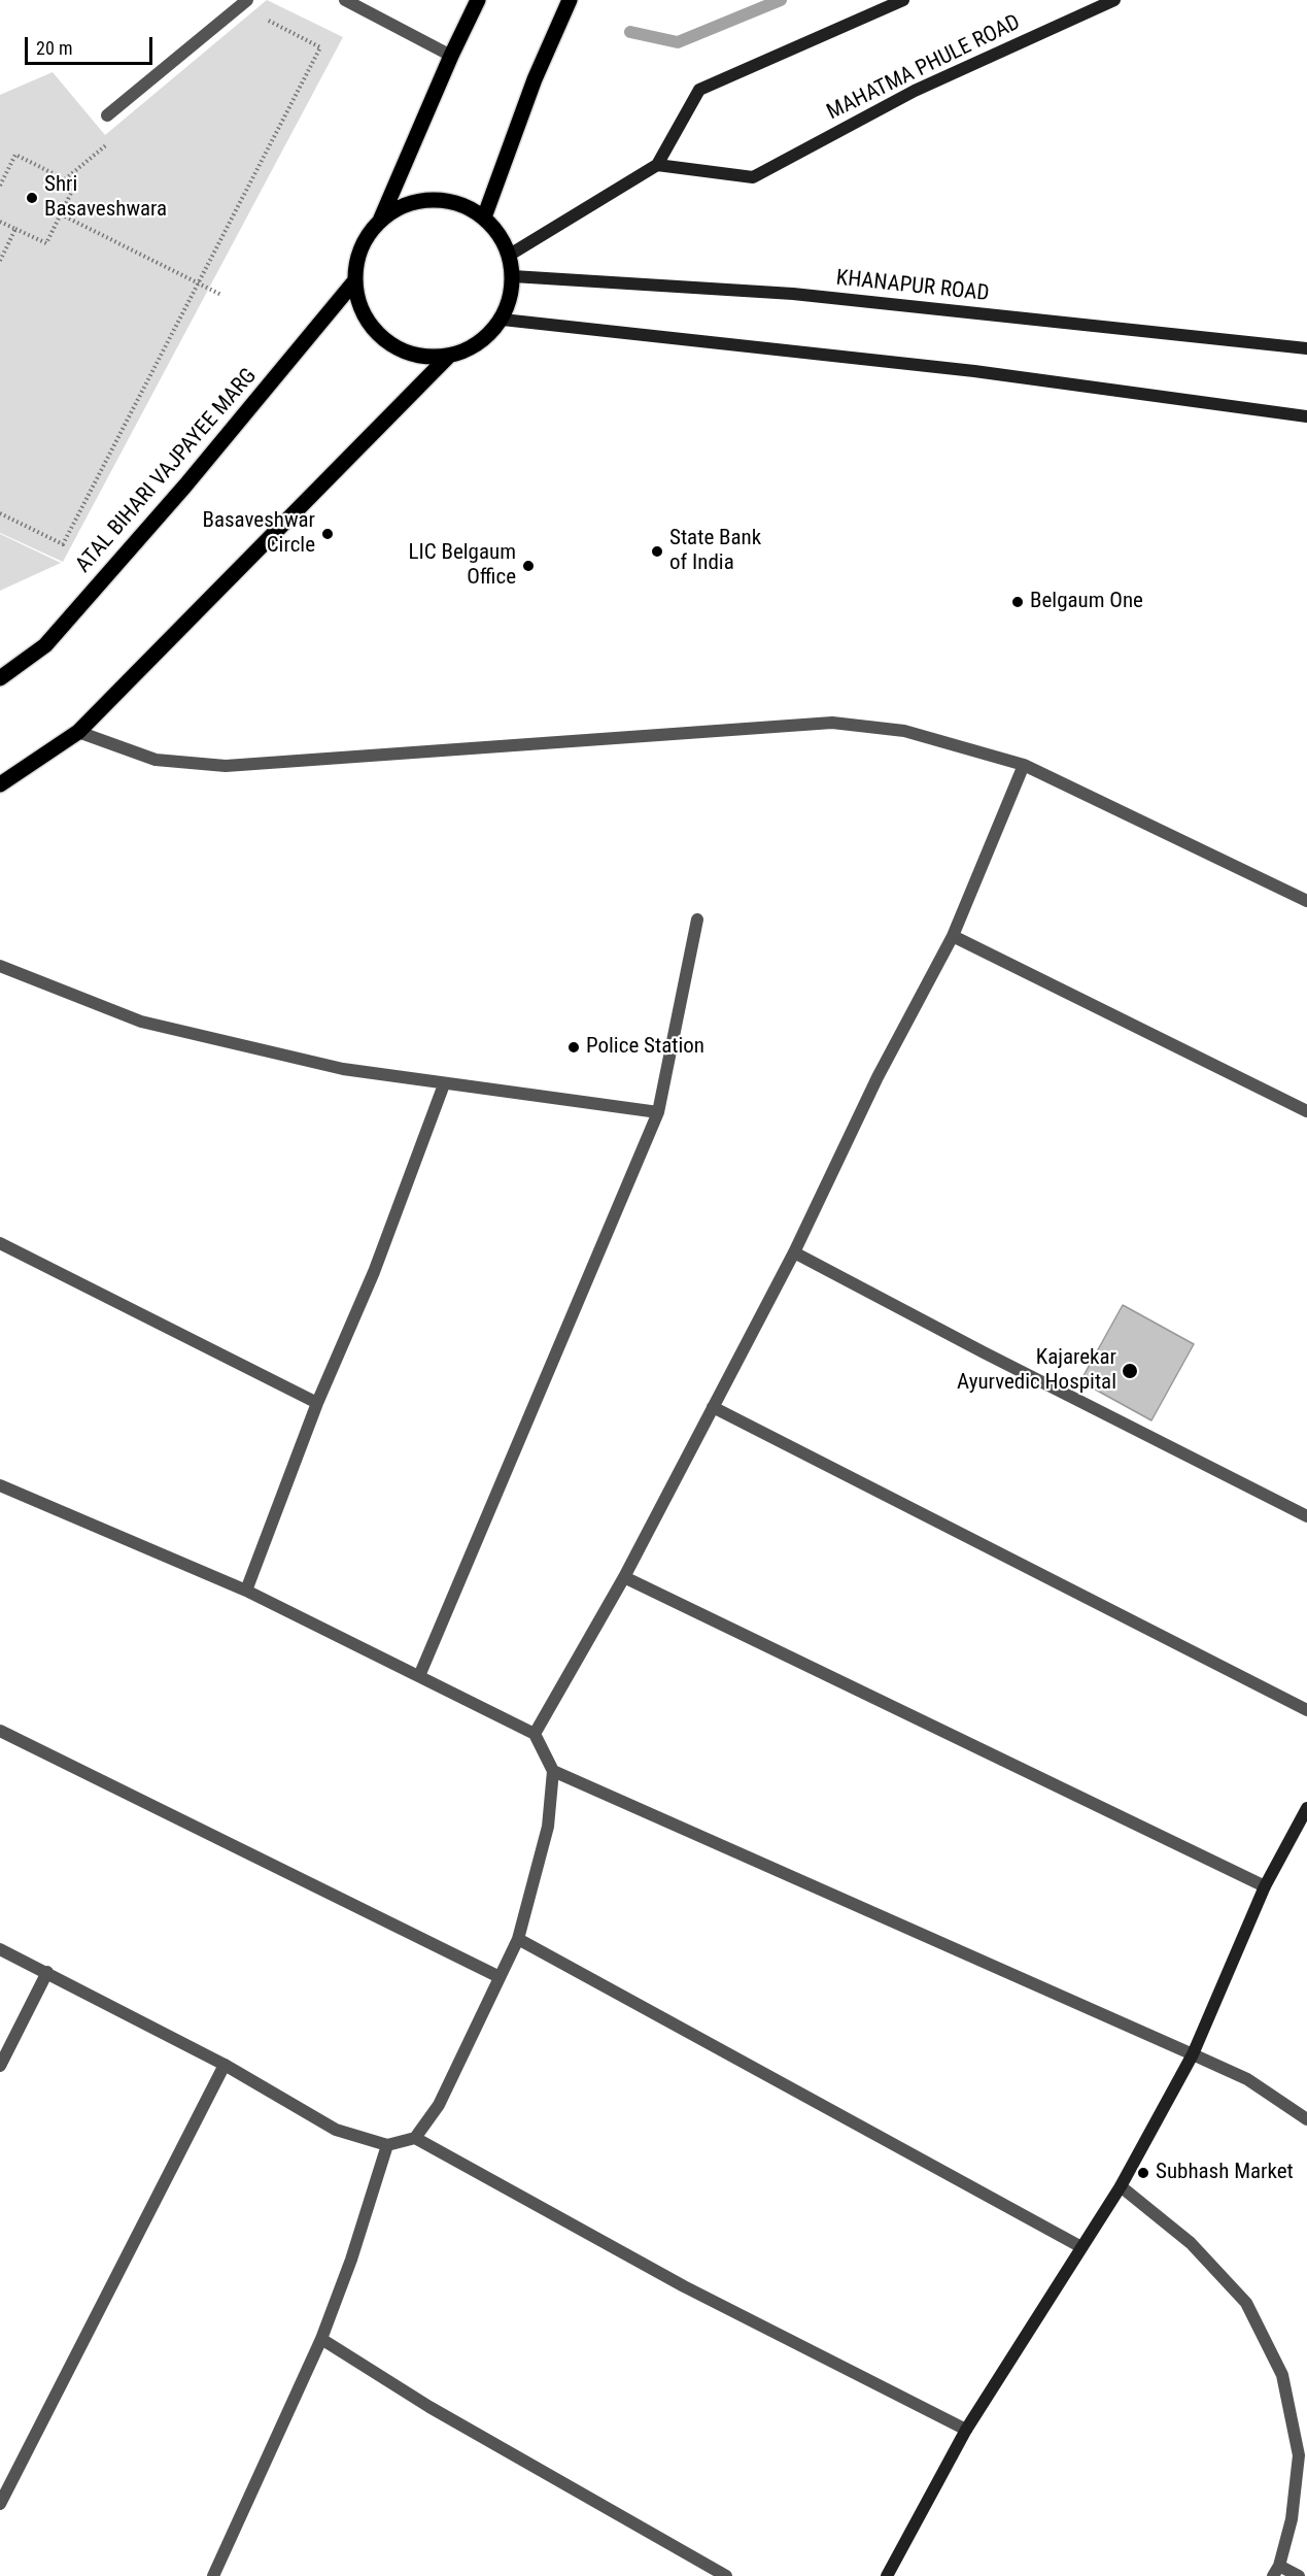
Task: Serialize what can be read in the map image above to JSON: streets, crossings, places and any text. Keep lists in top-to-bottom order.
{
  "streets": {
    "main road": ["MAHATMA PHULE ROAD", "KHANAPUR ROAD", "ATAL BIHARI VAJPAYEE MARG"]
  },
  "crossings": [
    ["KHANAPUR ROAD", "ATAL BIHARI VAJPAYEE MARG"]
  ],
  "places": [
    "Shri Basaveshwara",
    "Basaveshwar Circle",
    "State Bank of India",
    "LIC Belgaum Office",
    "Belgaum One",
    "Police Station",
    "Kajarekar Ayurvedic Hospital",
    "Subhash Market"
  ],
  "scale_bar": "20 m"
}
